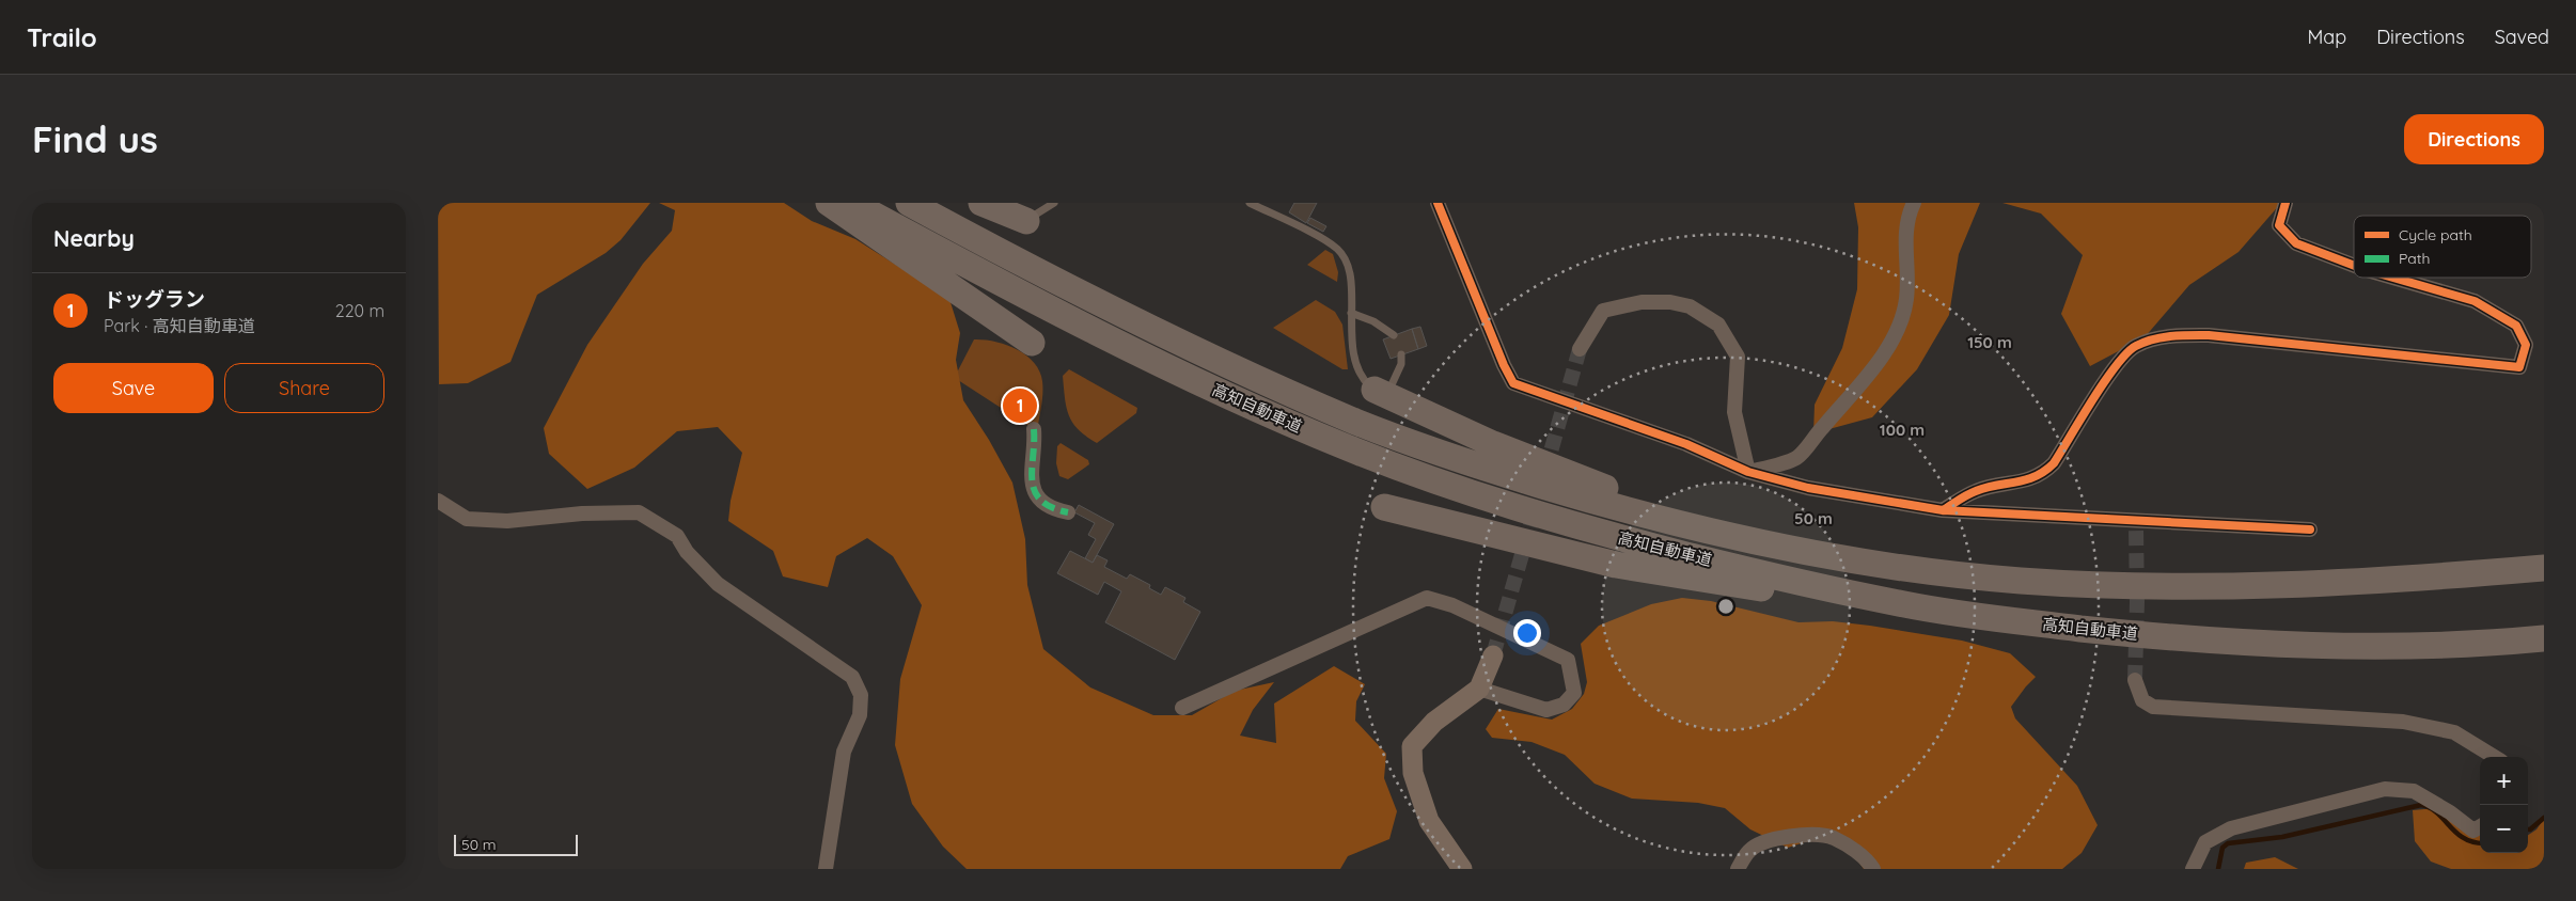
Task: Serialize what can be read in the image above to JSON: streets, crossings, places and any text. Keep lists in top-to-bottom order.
{
  "streets": {
    "highway": ["高知自動車道"]
  },
  "legend": ["Cycle path", "Path"],
  "scale_bar": "50 m",
  "page": {
    "header": "Trailo",
    "nav": ["Map", "Directions", "Saved"],
    "buttons": [
      "Directions",
      ["Save", "Share"]
    ],
    "title": "Find us",
    "heading": "Nearby",
    "list": [
      {
        "mark": "1",
        "name": "ドッグラン",
        "note": "Park · 高知自動車道",
        "value": "220 m"
      }
    ],
    "pins": "1",
    "map_buttons": ["+", "−"],
    "scale": "50 m"
  },
  "rings": ["150 m", "100 m", "50 m"]
}
